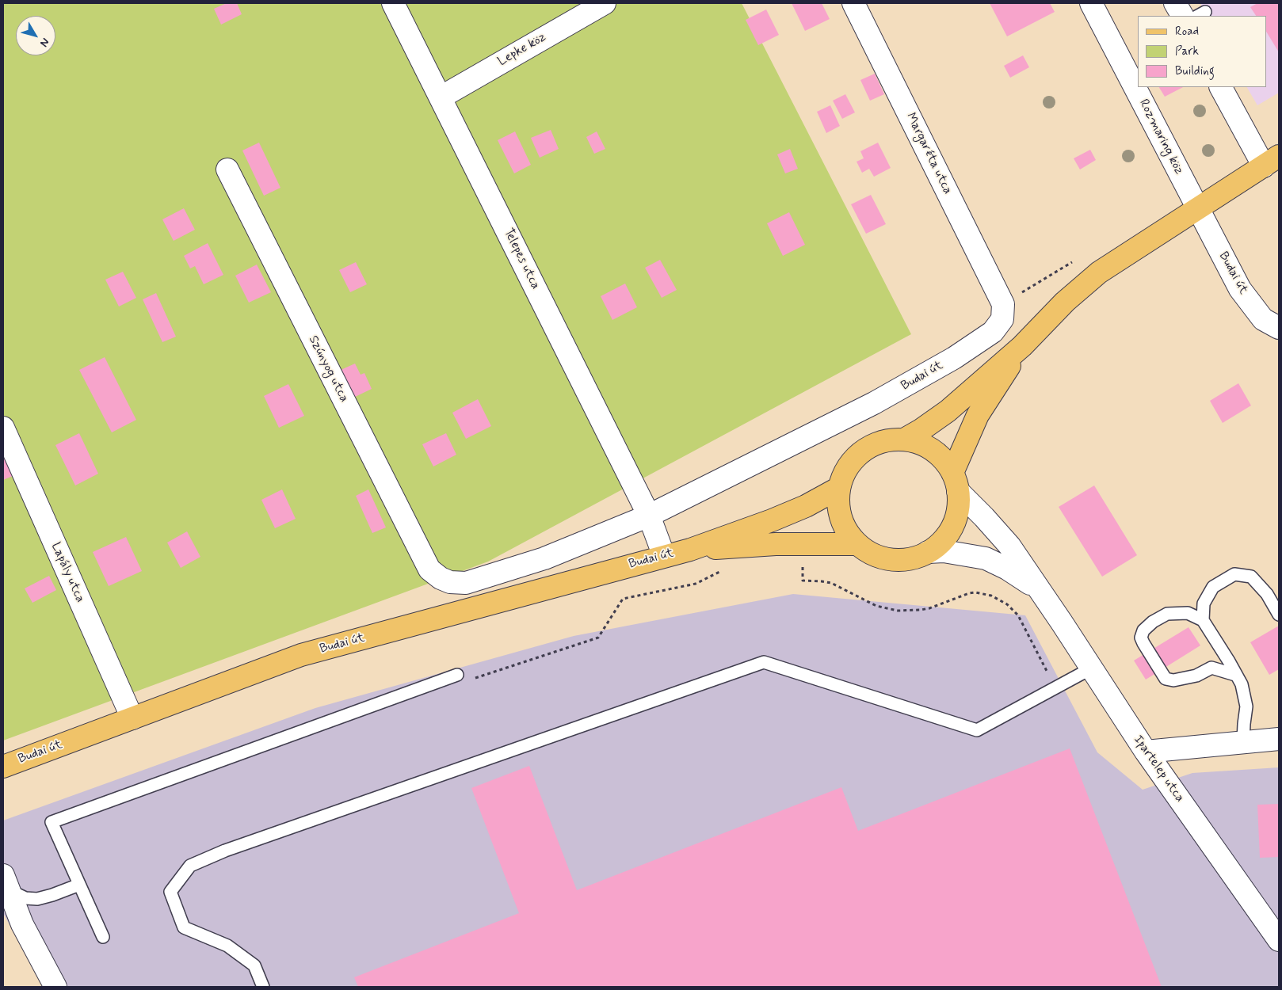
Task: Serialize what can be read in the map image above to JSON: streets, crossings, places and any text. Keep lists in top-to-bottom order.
{
  "streets": {
    "main road": ["Budai út"],
    "street": [
      "Lepke köz",
      "Rozmaring köz",
      "Margaréta utca",
      "Telepes utca",
      "Szúnyog utca",
      "Lapály utca",
      "Ipartelep utca"
    ]
  },
  "crossings": [
    ["Lepke köz", "Telepes utca"],
    ["Rozmaring köz", "Budai út"],
    ["Margaréta utca", "Budai út"],
    ["Telepes utca", "Budai út"],
    ["Budai út", "Szúnyog utca"],
    ["Budai út", "Lapály utca"]
  ],
  "legend": ["Road", "Park", "Building"],
  "north": "bottom right"
}
